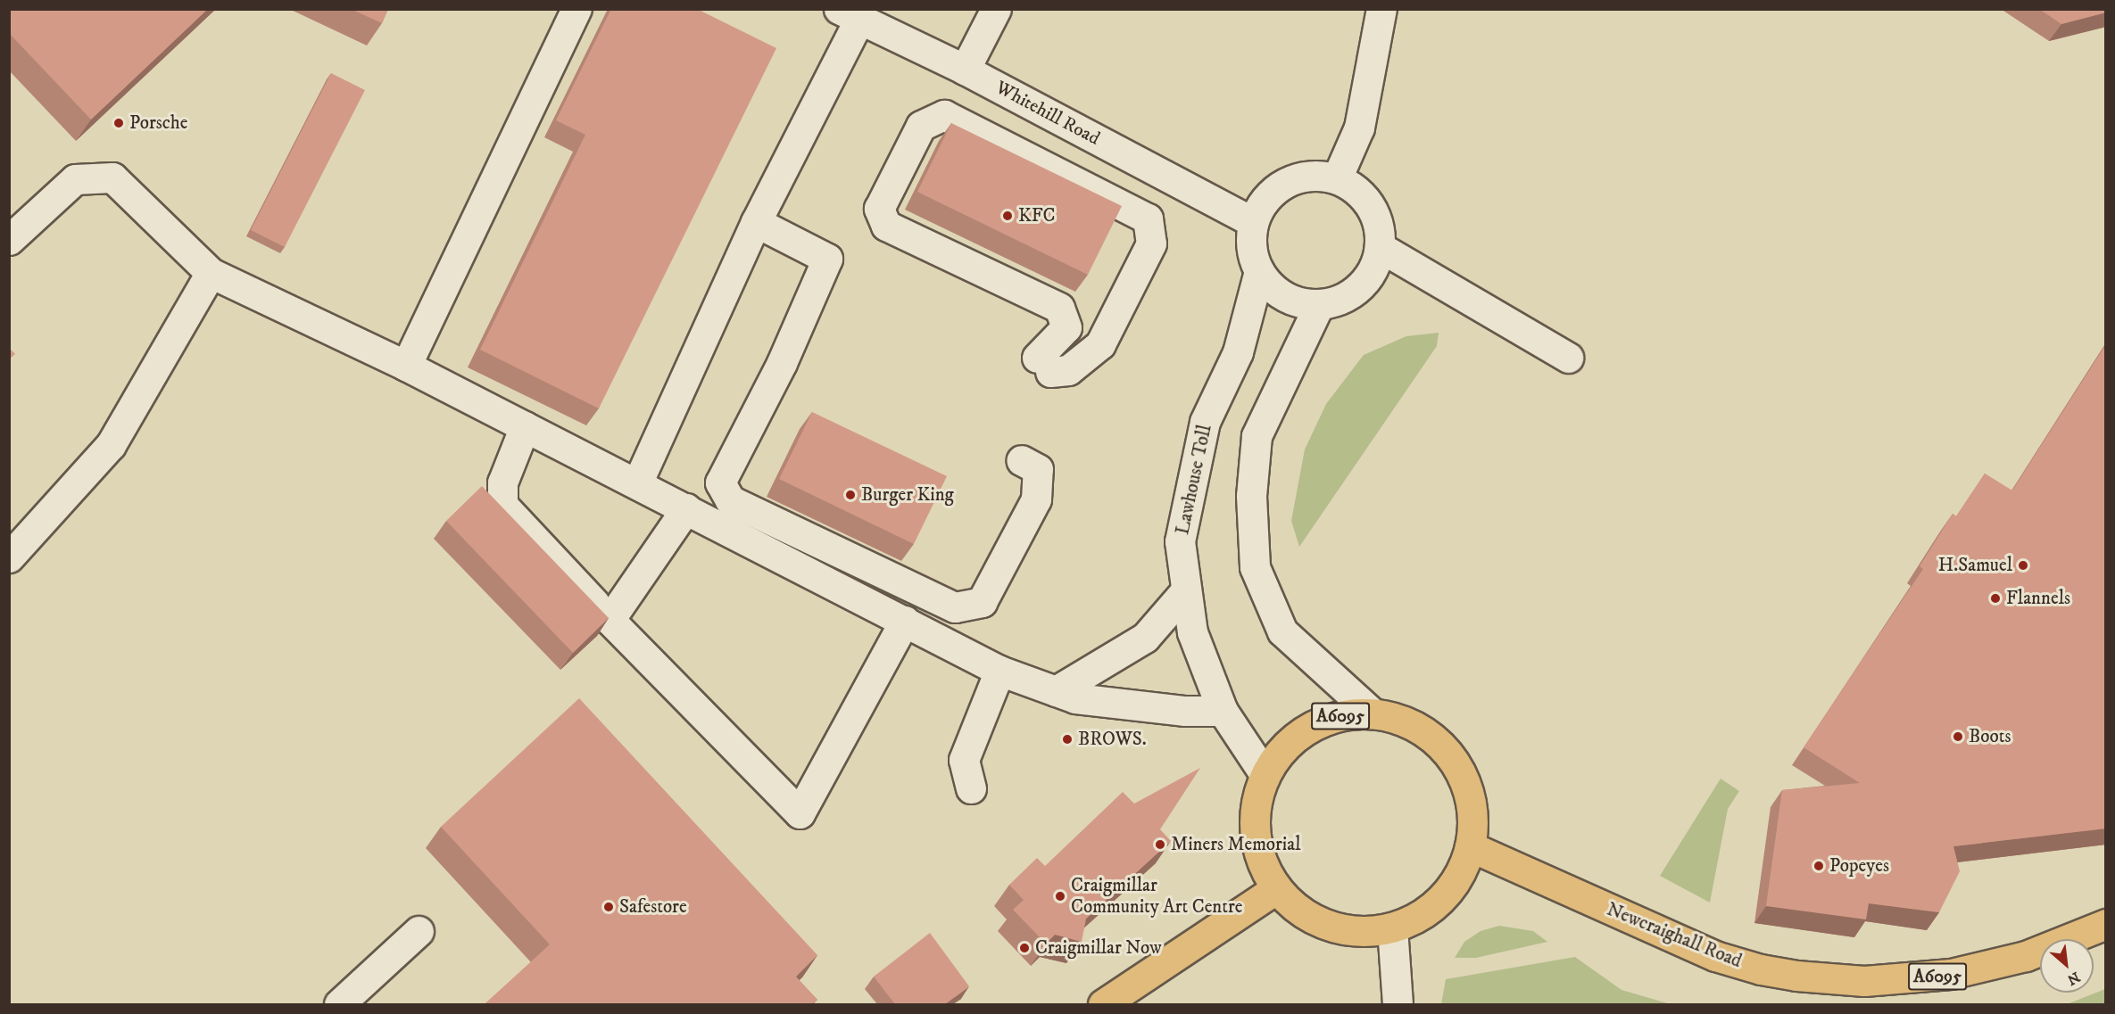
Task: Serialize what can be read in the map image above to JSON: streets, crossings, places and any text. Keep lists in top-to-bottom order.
{
  "streets": {
    "main road": ["A6095", "Newcraighall Road"],
    "street": ["Whitehill Road", "Lawhouse Toll"]
  },
  "crossings": [
    ["Whitehill Road", "Lawhouse Toll"],
    ["Lawhouse Toll", "A6095"],
    ["A6095", "Newcraighall Road"]
  ],
  "places": [
    "Porsche",
    "KFC",
    "Burger King",
    "H.Samuel",
    "Flannels",
    "Boots",
    "BROWS.",
    "Miners Memorial",
    "Popeyes",
    "Craigmillar Community Art Centre",
    "Safestore",
    "Craigmillar Now"
  ],
  "north": "bottom right"
}
